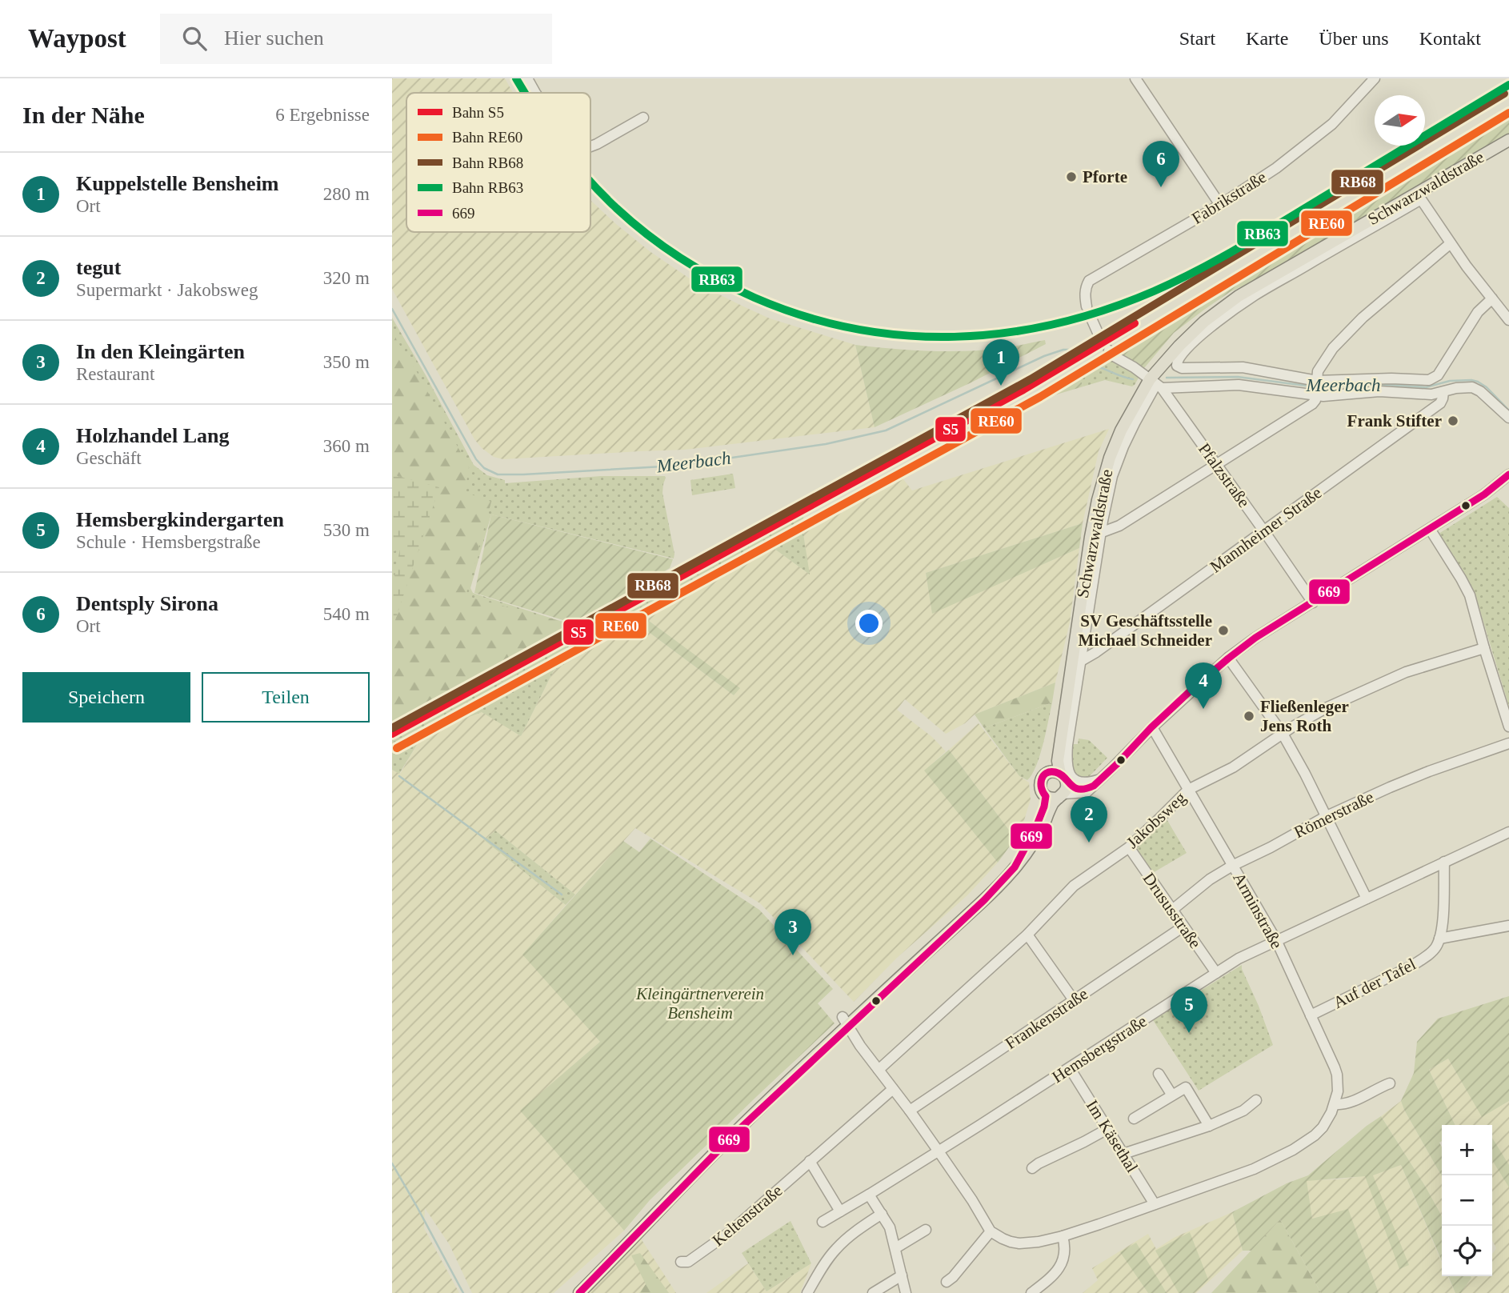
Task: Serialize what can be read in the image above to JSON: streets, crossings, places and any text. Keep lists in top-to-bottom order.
{
  "streets": {
    "main road": ["Schwarzwaldstraße"],
    "street": [
      "Fabrikstraße",
      "Pfalzstraße",
      "Mannheimer Straße",
      "Römerstraße",
      "Jakobsweg",
      "Drususstraße",
      "Arminstraße",
      "Auf der Tafel",
      "Frankenstraße",
      "Hemsbergstraße",
      "Im Käsethal",
      "Keltenstraße"
    ]
  },
  "crossings": [
    ["Schwarzwaldstraße", "Pfalzstraße"],
    ["Schwarzwaldstraße", "Mannheimer Straße"],
    ["Pfalzstraße", "Mannheimer Straße"],
    ["Römerstraße", "Drususstraße"],
    ["Römerstraße", "Arminstraße"],
    ["Jakobsweg", "Drususstraße"],
    ["Jakobsweg", "Arminstraße"],
    ["Drususstraße", "Frankenstraße"],
    ["Drususstraße", "Hemsbergstraße"],
    ["Arminstraße", "Auf der Tafel"],
    ["Arminstraße", "Hemsbergstraße"],
    ["Arminstraße", "Im Käsethal"],
    ["Hemsbergstraße", "Im Käsethal"]
  ],
  "water": ["Meerbach"],
  "parks": ["Kleingärtnerverein Bensheim"],
  "places": [
    "Pforte",
    "Frank Stifter",
    "SV Geschäftsstelle Michael Schneider",
    "Fließenleger Jens Roth"
  ],
  "lines": [
    "rail line RB63",
    "rail line RB68",
    "rail line RE60",
    "rail line S5",
    "transit line 669"
  ],
  "legend": [
    "Bahn S5",
    "Bahn RE60",
    "Bahn RB68",
    "Bahn RB63",
    "669"
  ],
  "north": "right",
  "page": {
    "header": "Waypost",
    "search": "Hier suchen",
    "nav": [
      "Start",
      "Karte",
      "Über uns",
      "Kontakt"
    ],
    "heading": ["In der Nähe", "6 Ergebnisse"],
    "pins": [
      "6",
      "1",
      "4",
      "2",
      "3",
      "5"
    ],
    "list": [
      {
        "mark": "1",
        "name": "Kuppelstelle Bensheim",
        "note": "Ort",
        "value": "280 m"
      },
      {
        "mark": "2",
        "name": "tegut",
        "note": "Supermarkt · Jakobsweg",
        "value": "320 m"
      },
      {
        "mark": "3",
        "name": "In den Kleingärten",
        "note": "Restaurant",
        "value": "350 m"
      },
      {
        "mark": "4",
        "name": "Holzhandel Lang",
        "note": "Geschäft",
        "value": "360 m"
      },
      {
        "mark": "5",
        "name": "Hemsbergkindergarten",
        "note": "Schule · Hemsbergstraße",
        "value": "530 m"
      },
      {
        "mark": "6",
        "name": "Dentsply Sirona",
        "note": "Ort",
        "value": "540 m"
      }
    ],
    "buttons": ["Speichern", "Teilen"],
    "map_buttons": ["+", "−"]
  }
}
